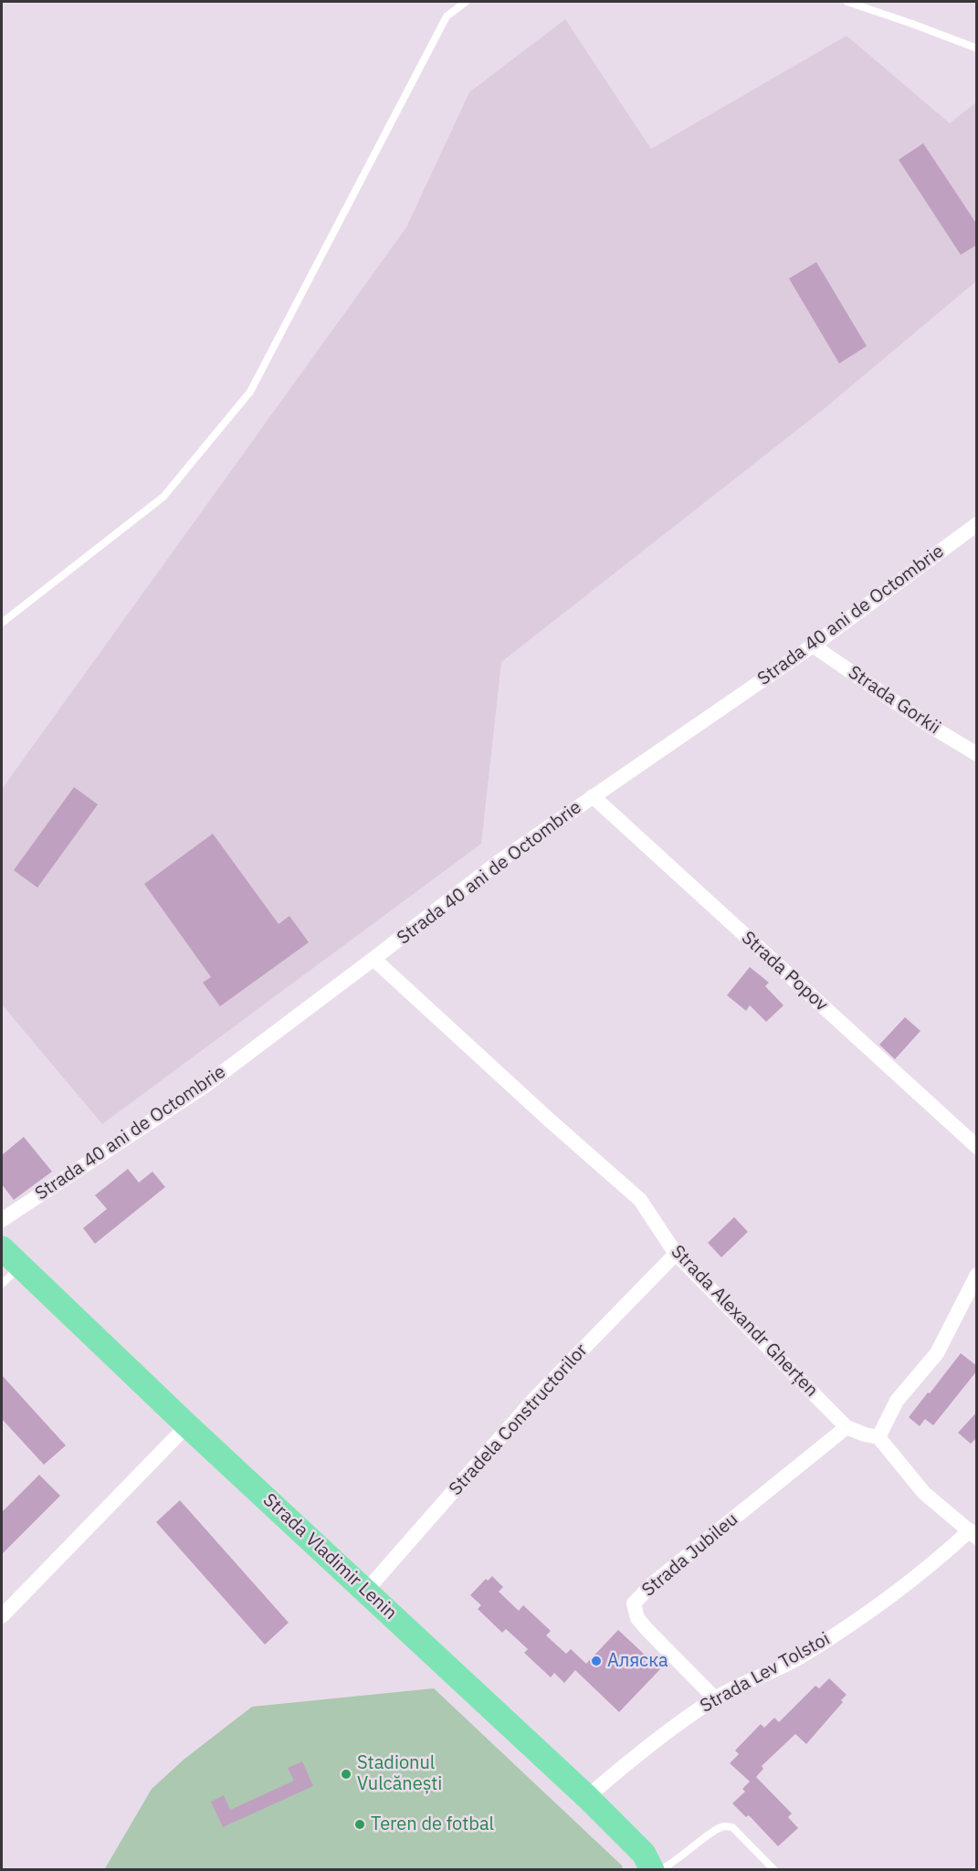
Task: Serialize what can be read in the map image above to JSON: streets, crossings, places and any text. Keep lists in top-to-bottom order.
{
  "streets": {
    "main road": ["Strada Vladimir Lenin"],
    "street": [
      "Strada 40 ani de Octombrie",
      "Strada Gorkii",
      "Strada Popov",
      "Strada Alexandr Gherțen",
      "Stradela Constructorilor",
      "Strada Jubileu",
      "Strada Lev Tolstoi"
    ]
  },
  "crossings": [
    ["Strada 40 ani de Octombrie", "Strada Gorkii"],
    ["Strada 40 ani de Octombrie", "Strada Popov"],
    ["Strada 40 ani de Octombrie", "Strada Alexandr Gherțen"],
    ["Strada Alexandr Gherțen", "Stradela Constructorilor"],
    ["Strada Alexandr Gherțen", "Strada Jubileu"],
    ["Stradela Constructorilor", "Strada Vladimir Lenin"],
    ["Strada Jubileu", "Strada Lev Tolstoi"],
    ["Strada Vladimir Lenin", "Strada Lev Tolstoi"]
  ],
  "places": ["Аляска", "Stadionul Vulcănești", "Teren de fotbal"]
}
